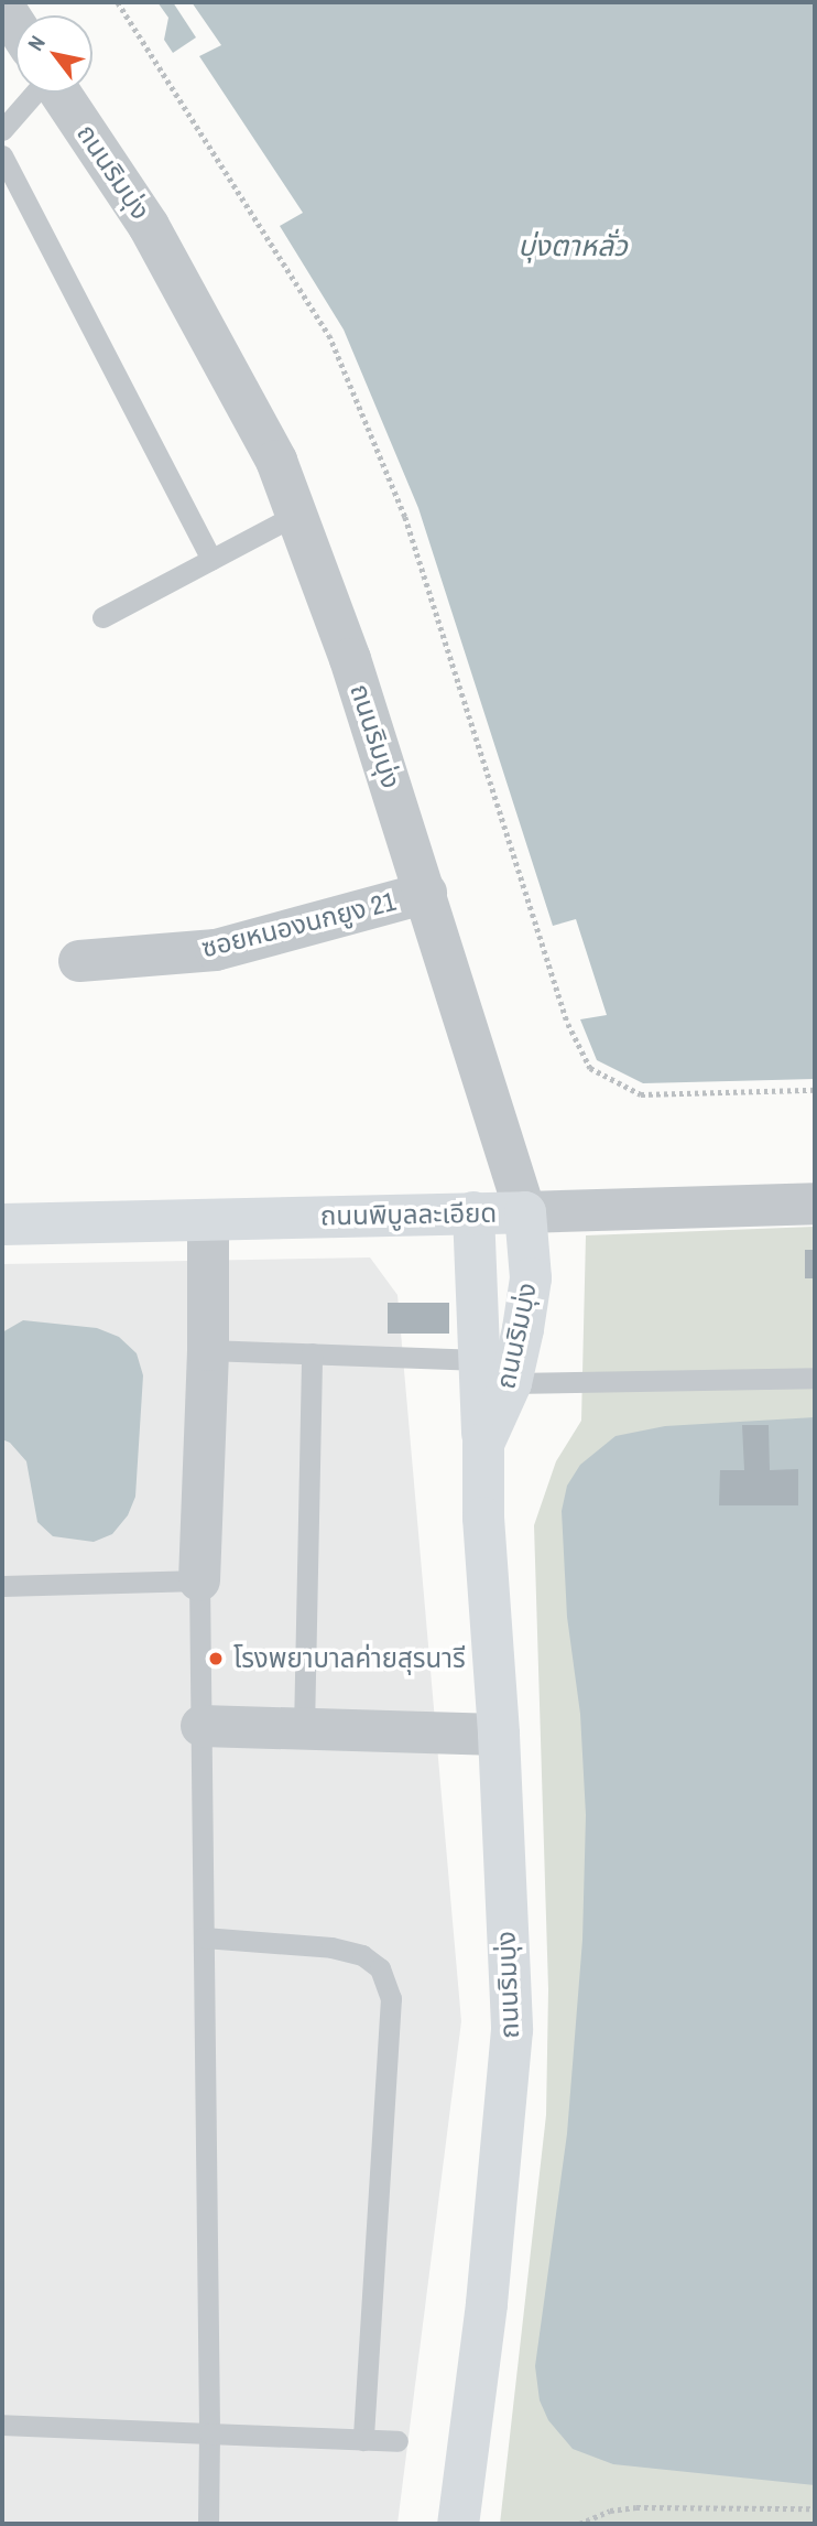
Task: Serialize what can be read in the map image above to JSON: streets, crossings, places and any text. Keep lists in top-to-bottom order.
{
  "streets": {
    "main road": ["ถนนริมบุ่ง", "ถนนพิบูลละเอียด"],
    "street": ["ซอยหนองนกยูง 21"]
  },
  "crossings": [
    ["ถนนริมบุ่ง", "ซอยหนองนกยูง 21"],
    ["ถนนริมบุ่ง", "ถนนพิบูลละเอียด"]
  ],
  "water": ["บุ่งตาหลั่ว"],
  "places": ["โรงพยาบาลค่ายสุรนารี"],
  "north": "top left"
}
